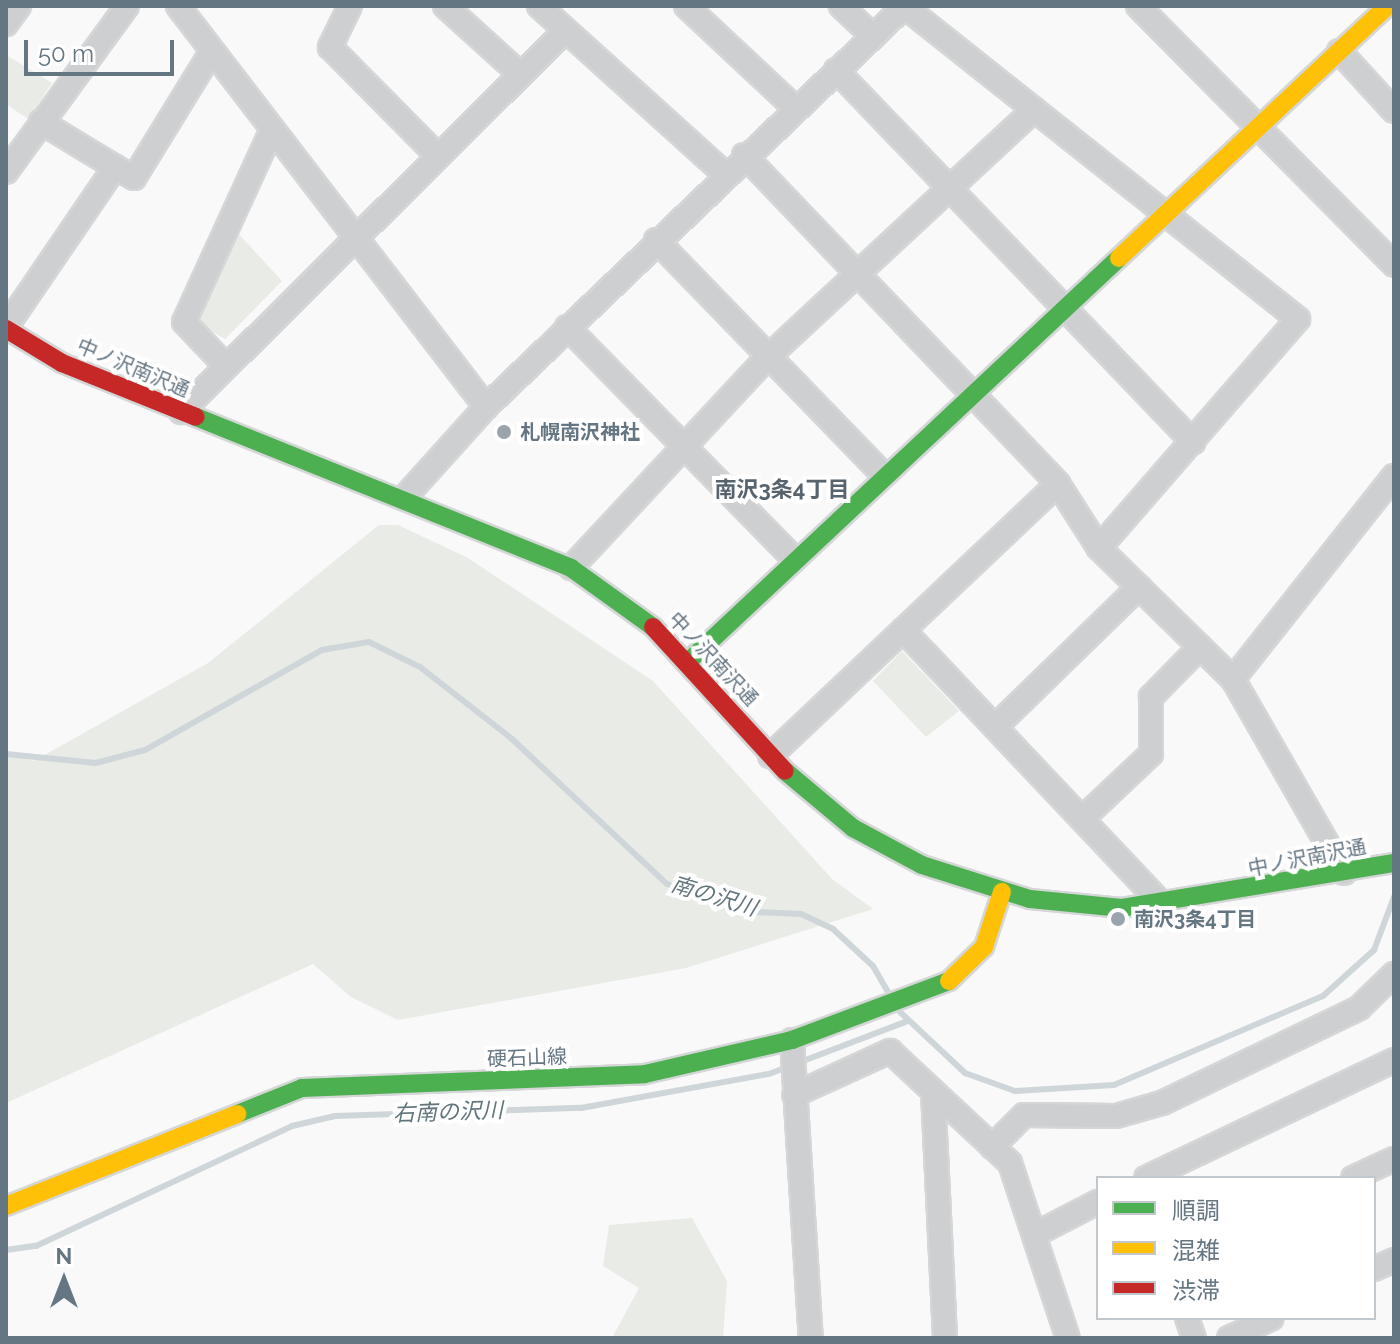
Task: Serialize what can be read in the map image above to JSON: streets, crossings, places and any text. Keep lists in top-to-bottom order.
{
  "streets": {
    "street": ["中ノ沢南沢通", "硬石山線"]
  },
  "crossings": [
    ["中ノ沢南沢通", "硬石山線"]
  ],
  "districts": ["南沢3条4丁目"],
  "water": ["南の沢川", "右南の沢川"],
  "places": ["札幌南沢神社", "南沢3条4丁目"],
  "legend": ["順調", "混雑", "渋滞"],
  "scale_bar": "50 m",
  "north": "top"
}
